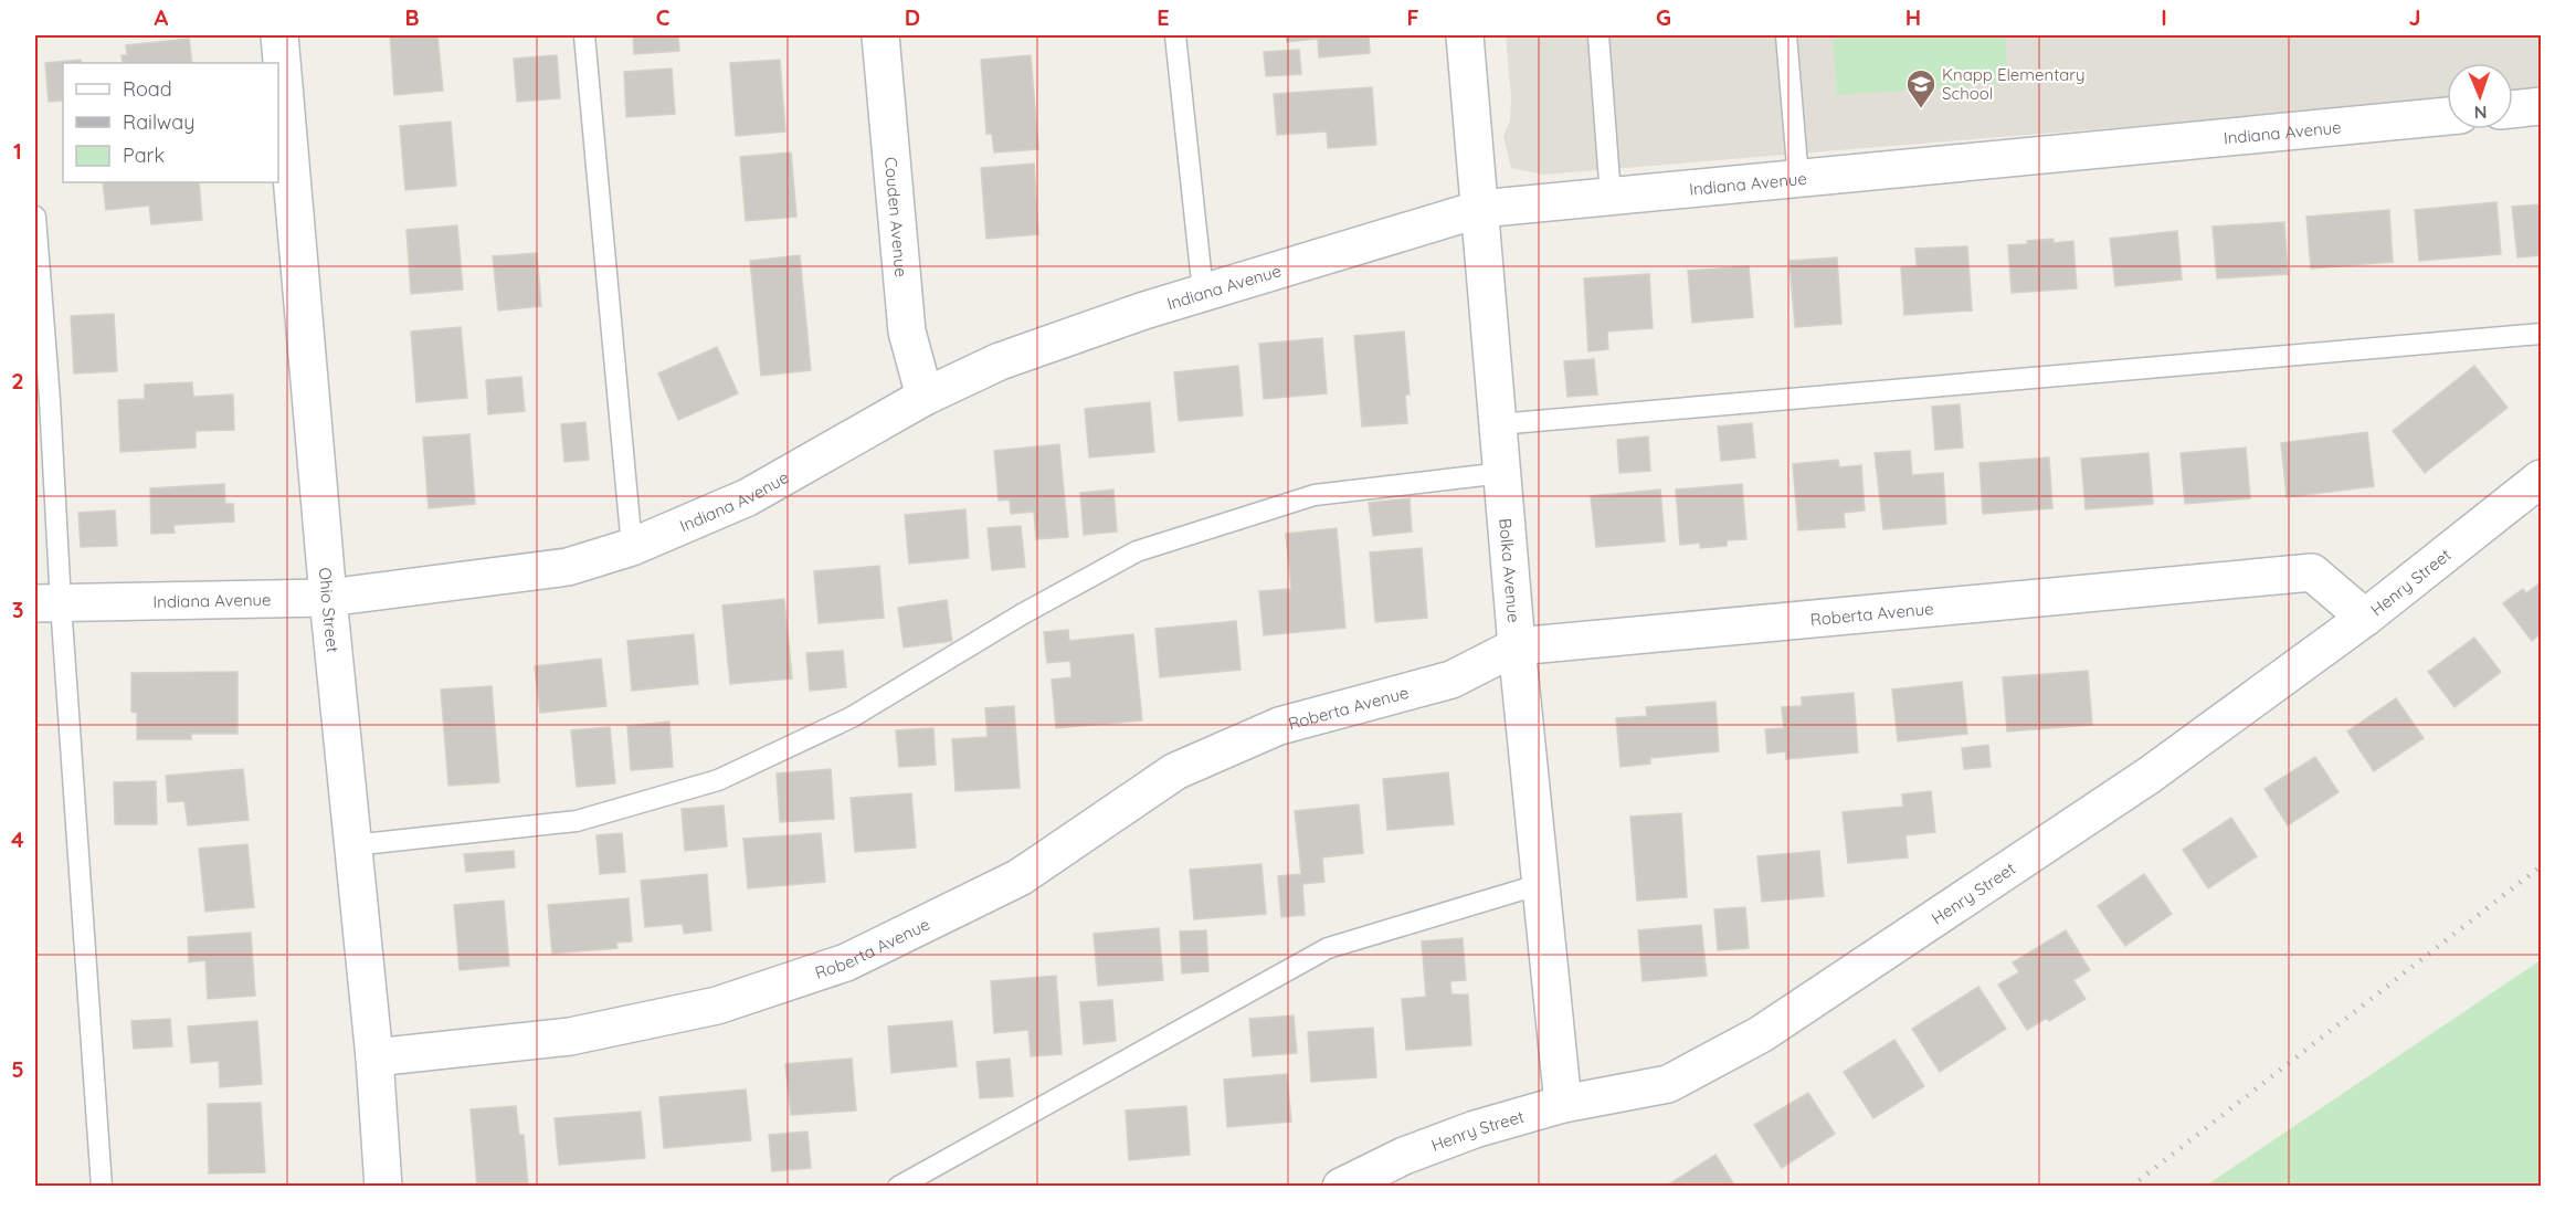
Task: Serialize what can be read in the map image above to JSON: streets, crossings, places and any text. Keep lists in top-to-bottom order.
{
  "streets": {
    "street": [
      "Indiana Avenue",
      "Couden Avenue",
      "Bolka Avenue",
      "Henry Street",
      "Ohio Street",
      "Roberta Avenue"
    ]
  },
  "crossings": [
    ["Indiana Avenue", "Couden Avenue"],
    ["Indiana Avenue", "Bolka Avenue"],
    ["Indiana Avenue", "Ohio Street"],
    ["Bolka Avenue", "Henry Street"],
    ["Bolka Avenue", "Roberta Avenue"],
    ["Henry Street", "Roberta Avenue"],
    ["Ohio Street", "Roberta Avenue"]
  ],
  "places": {
    "school or university": ["Knapp Elementary School"]
  },
  "legend": ["Road", "Railway", "Park"],
  "north": "bottom",
  "grid": {
    "columns": [
      "A",
      "B",
      "C",
      "D",
      "E",
      "F",
      "G",
      "H",
      "I",
      "J"
    ],
    "rows": [
      "1",
      "2",
      "3",
      "4",
      "5"
    ]
  }
}
